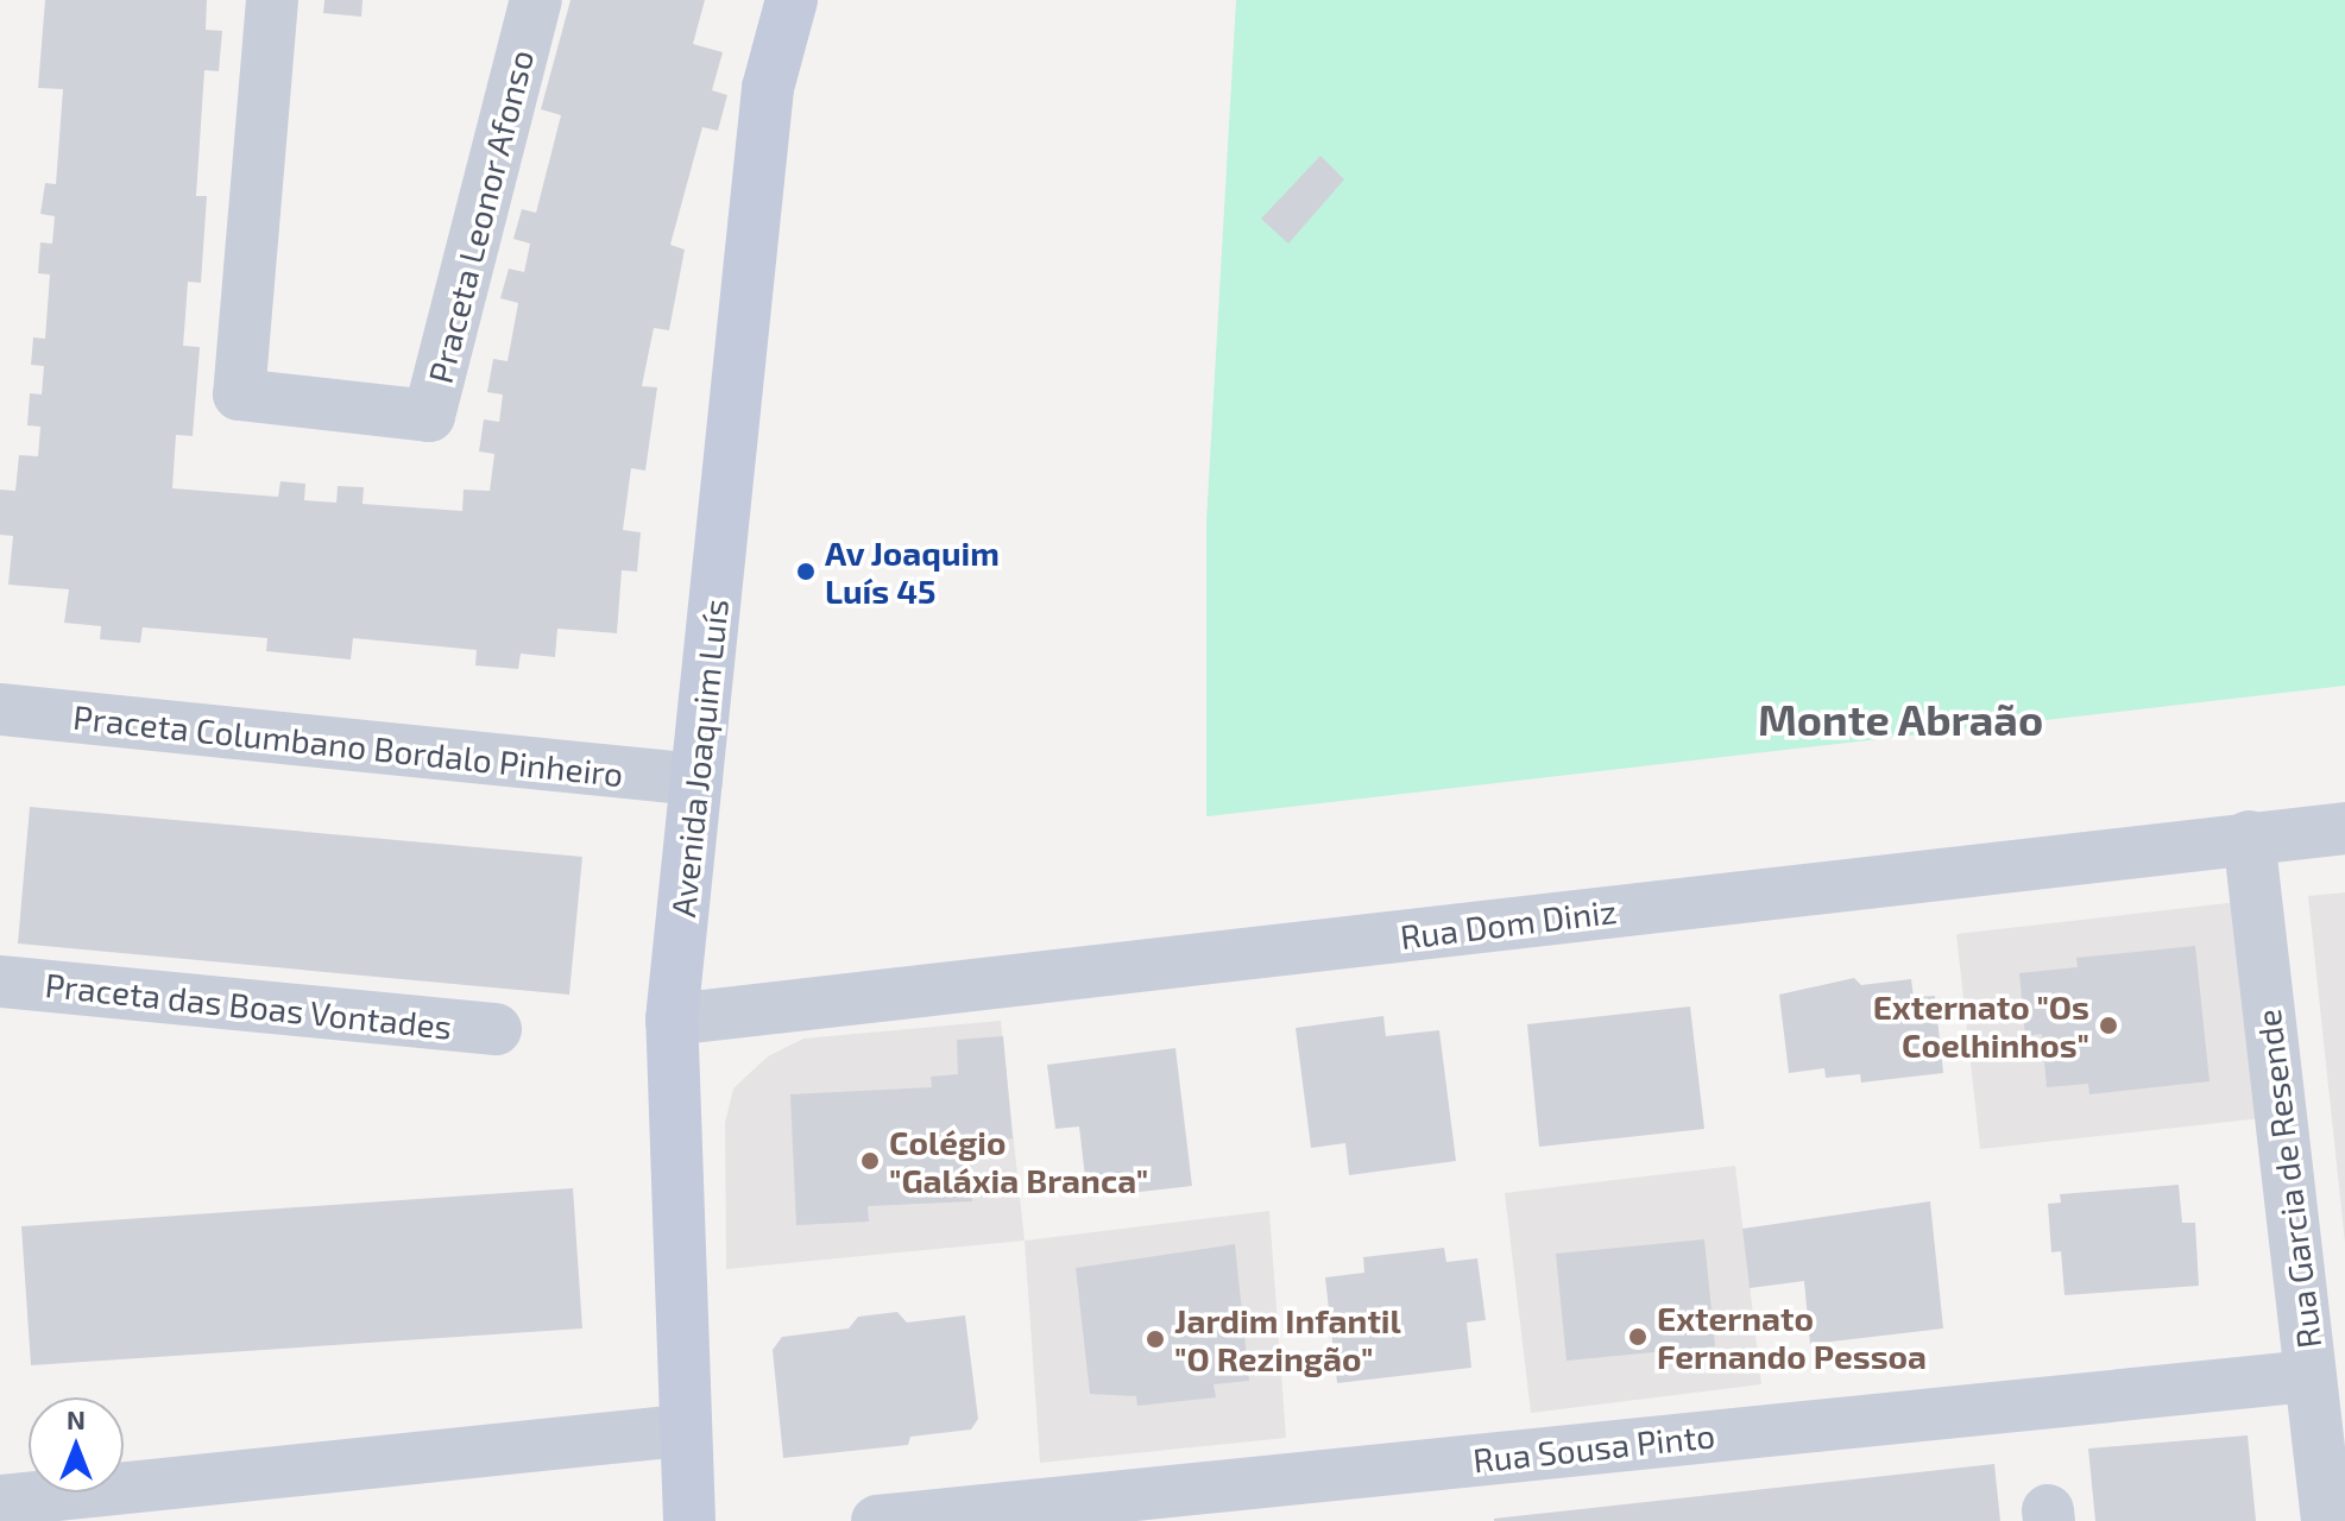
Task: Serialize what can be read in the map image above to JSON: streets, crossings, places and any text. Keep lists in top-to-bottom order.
{
  "streets": {
    "street": [
      "Praceta Leonor Afonso",
      "Praceta Columbano Bordalo Pinheiro",
      "Avenida Joaquim Luís",
      "Rua Dom Diniz",
      "Praceta das Boas Vontades",
      "Rua Garcia de Resende",
      "Rua Sousa Pinto"
    ]
  },
  "crossings": [
    ["Praceta Columbano Bordalo Pinheiro", "Avenida Joaquim Luís"],
    ["Avenida Joaquim Luís", "Rua Dom Diniz"],
    ["Rua Dom Diniz", "Rua Garcia de Resende"],
    ["Rua Garcia de Resende", "Rua Sousa Pinto"]
  ],
  "districts": ["Monte Abraão"],
  "places": [
    "Av Joaquim Luís 45",
    "Externato \"Os Coelhinhos\"",
    "Colégio \"Galáxia Branca\"",
    "Externato Fernando Pessoa",
    "Jardim Infantil \"O Rezingão\""
  ],
  "north": "top"
}
